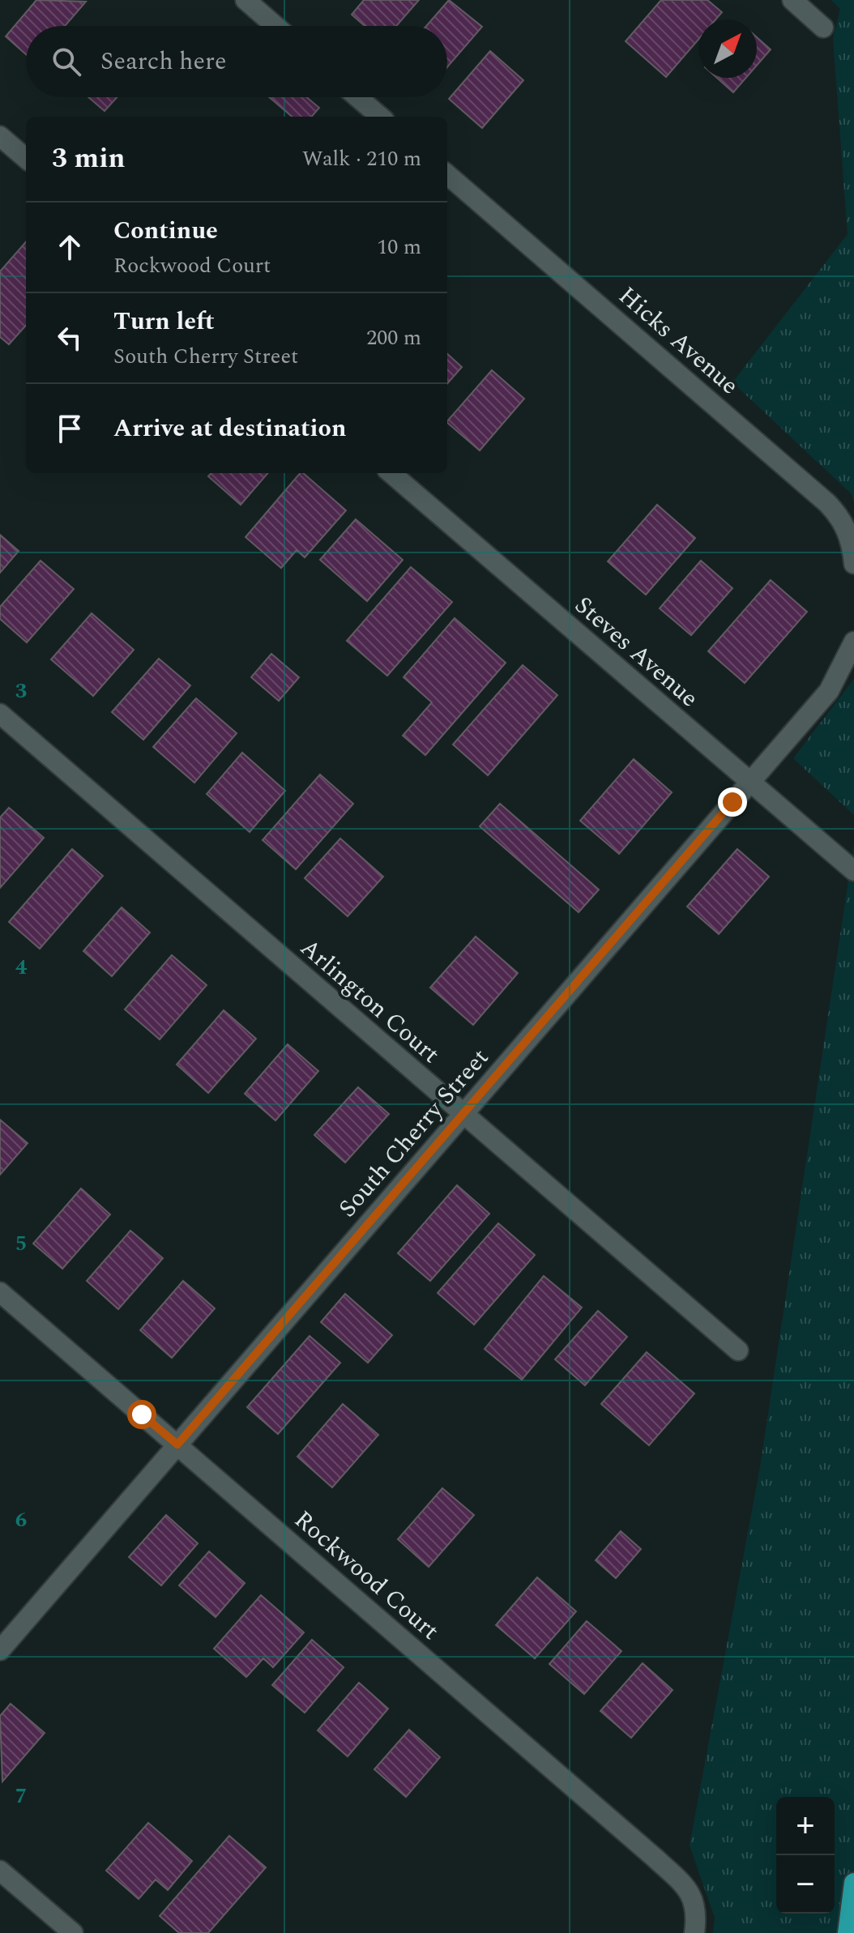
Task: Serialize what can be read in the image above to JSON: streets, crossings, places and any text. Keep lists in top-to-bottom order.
{
  "streets": {
    "street": [
      "Hicks Avenue",
      "Steves Avenue",
      "Arlington Court",
      "South Cherry Street",
      "Rockwood Court"
    ]
  },
  "crossings": [
    ["Steves Avenue", "South Cherry Street"],
    ["Arlington Court", "South Cherry Street"],
    ["South Cherry Street", "Rockwood Court"]
  ],
  "north": "top right",
  "page": {
    "search": "Search here",
    "heading": ["3 min", "Walk · 210 m"],
    "list": [
      ["Continue", "Rockwood Court", "10 m"],
      ["Turn left", "South Cherry Street", "200 m"],
      "Arrive at destination"
    ],
    "map_buttons": ["+", "−"]
  },
  "grid": {
    "rows": [
      "3",
      "4",
      "5",
      "6",
      "7"
    ]
  }
}
